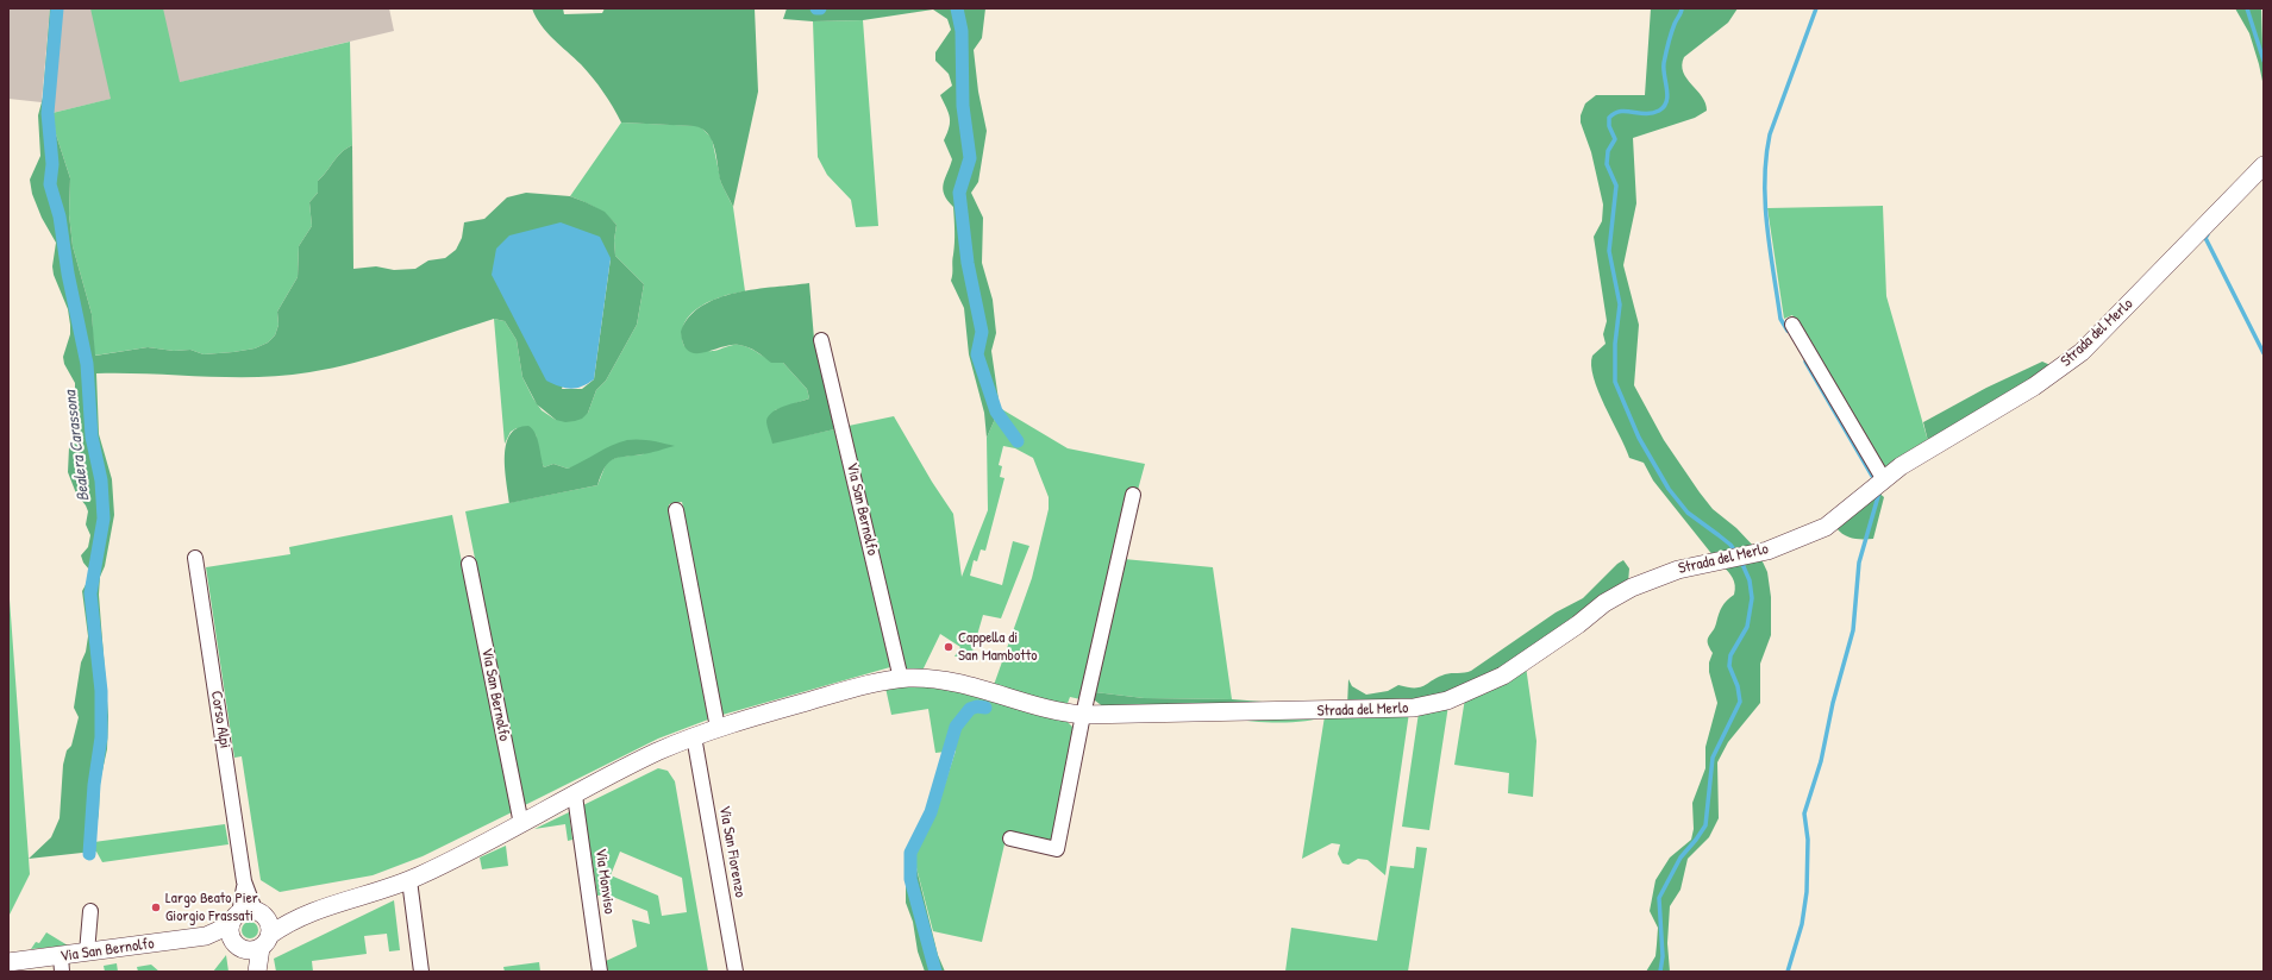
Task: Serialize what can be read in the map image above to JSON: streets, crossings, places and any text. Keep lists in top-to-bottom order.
{
  "streets": {
    "street": [
      "Strada del Merlo",
      "Via San Bernolfo",
      "Corso Alpi",
      "Via San Fiorenzo",
      "Via Monviso"
    ]
  },
  "crossings": [
    ["Via San Bernolfo", "Corso Alpi"]
  ],
  "water": ["Bealera Carassona"],
  "places": ["Cappella di San Mambotto", "Largo Beato Pier Giorgio Frassati"]
}
